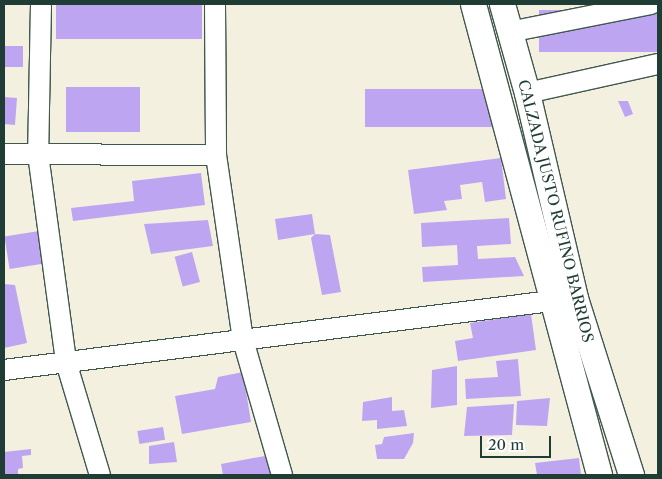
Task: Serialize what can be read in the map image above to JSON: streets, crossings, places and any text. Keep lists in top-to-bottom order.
{
  "streets": {
    "street": ["CALZADA JUSTO RUFINO BARRIOS"]
  },
  "scale_bar": "20 m"
}
